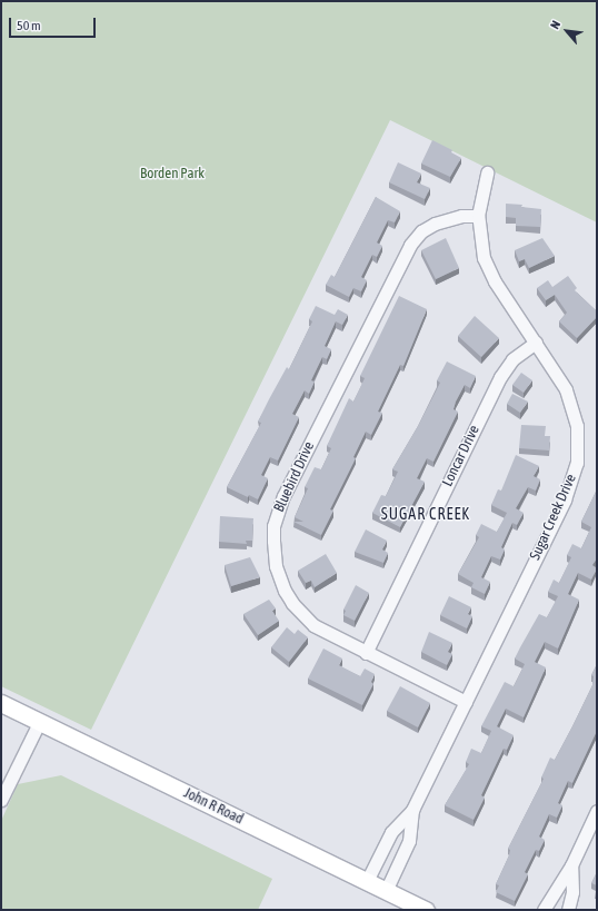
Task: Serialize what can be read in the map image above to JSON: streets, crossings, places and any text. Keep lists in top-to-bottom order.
{
  "streets": {
    "main road": ["John R Road"],
    "street": ["Loncar Drive", "Bluebird Drive", "Sugar Creek Drive"]
  },
  "crossings": [
    ["Loncar Drive", "Bluebird Drive"],
    ["Loncar Drive", "Sugar Creek Drive"],
    ["Bluebird Drive", "Sugar Creek Drive"],
    ["Sugar Creek Drive", "John R Road"]
  ],
  "districts": ["SUGAR CREEK"],
  "parks": ["Borden Park"],
  "scale_bar": "50 m",
  "north": "top left"
}
